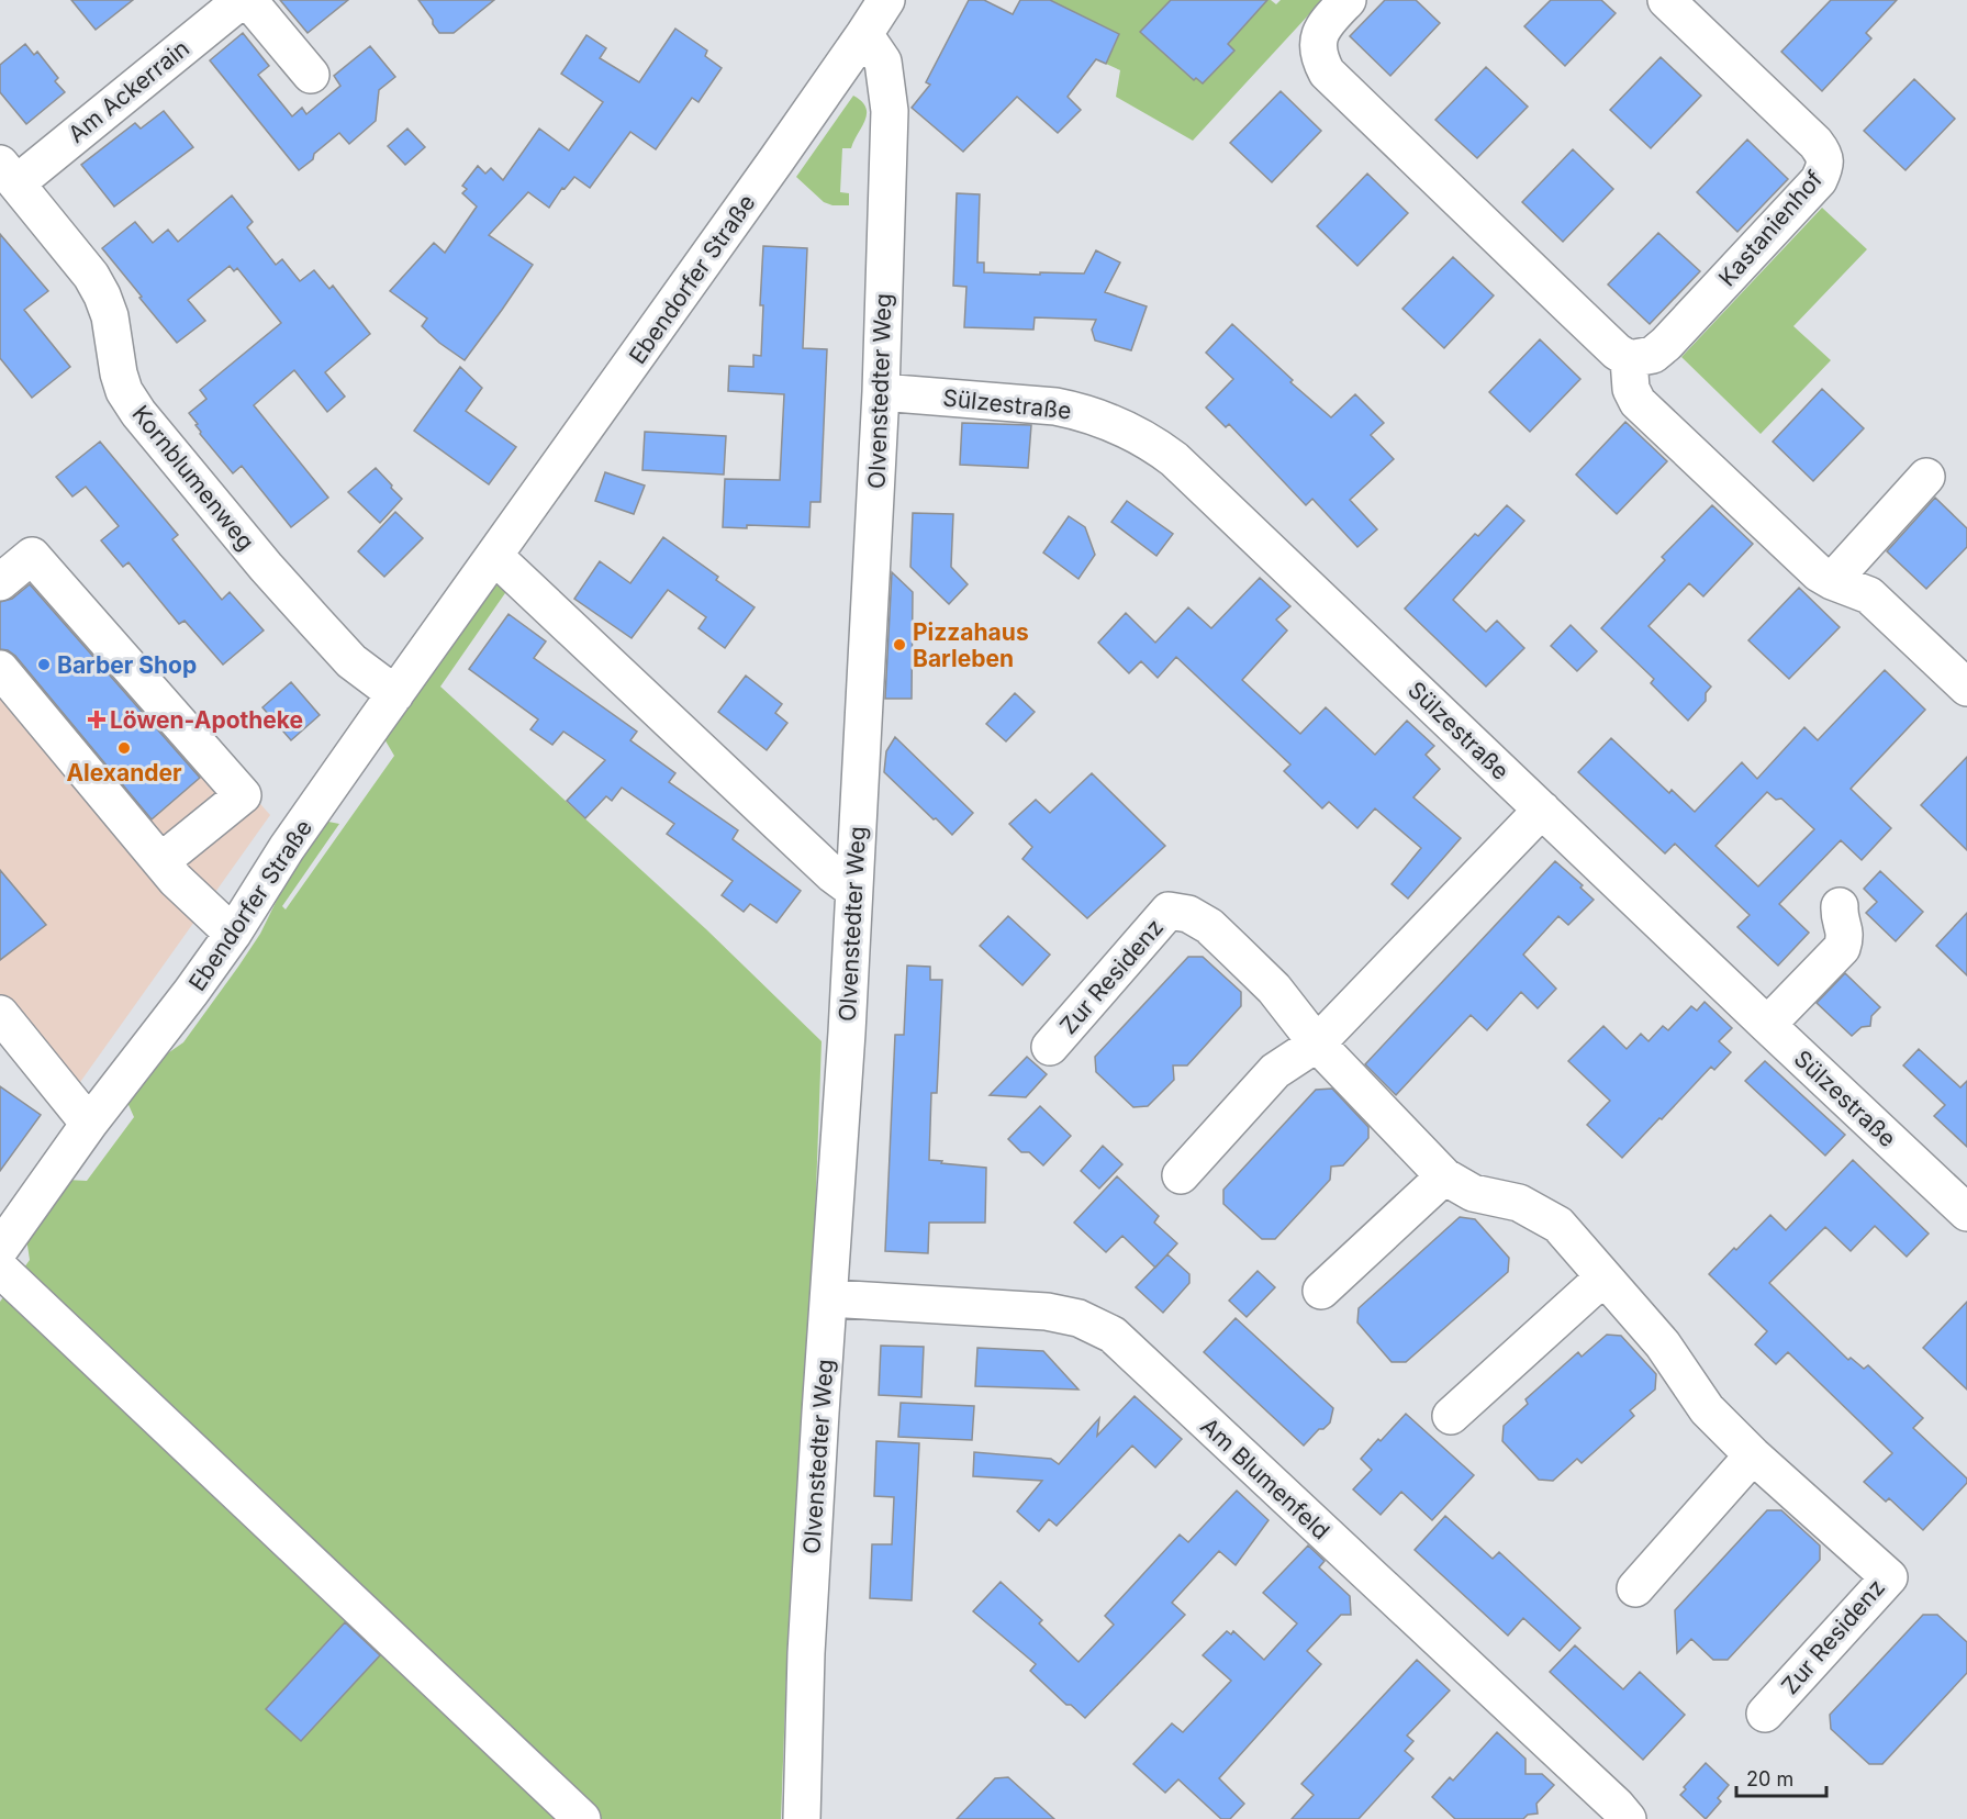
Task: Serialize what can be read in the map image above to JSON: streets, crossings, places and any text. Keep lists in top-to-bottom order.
{
  "streets": {
    "street": [
      "Am Ackerrain",
      "Kastanienhof",
      "Ebendorfer Straße",
      "Olvenstedter Weg",
      "Sülzestraße",
      "Kornblumenweg",
      "Zur Residenz",
      "Am Blumenfeld"
    ]
  },
  "crossings": [
    ["Am Ackerrain", "Kornblumenweg"],
    ["Ebendorfer Straße", "Olvenstedter Weg"],
    ["Ebendorfer Straße", "Kornblumenweg"],
    ["Olvenstedter Weg", "Sülzestraße"],
    ["Olvenstedter Weg", "Am Blumenfeld"]
  ],
  "places": {
    "other": ["Pizzahaus Barleben", "Barber Shop", "Alexander"],
    "health": ["Löwen-Apotheke"]
  },
  "scale_bar": "20 m"
}
